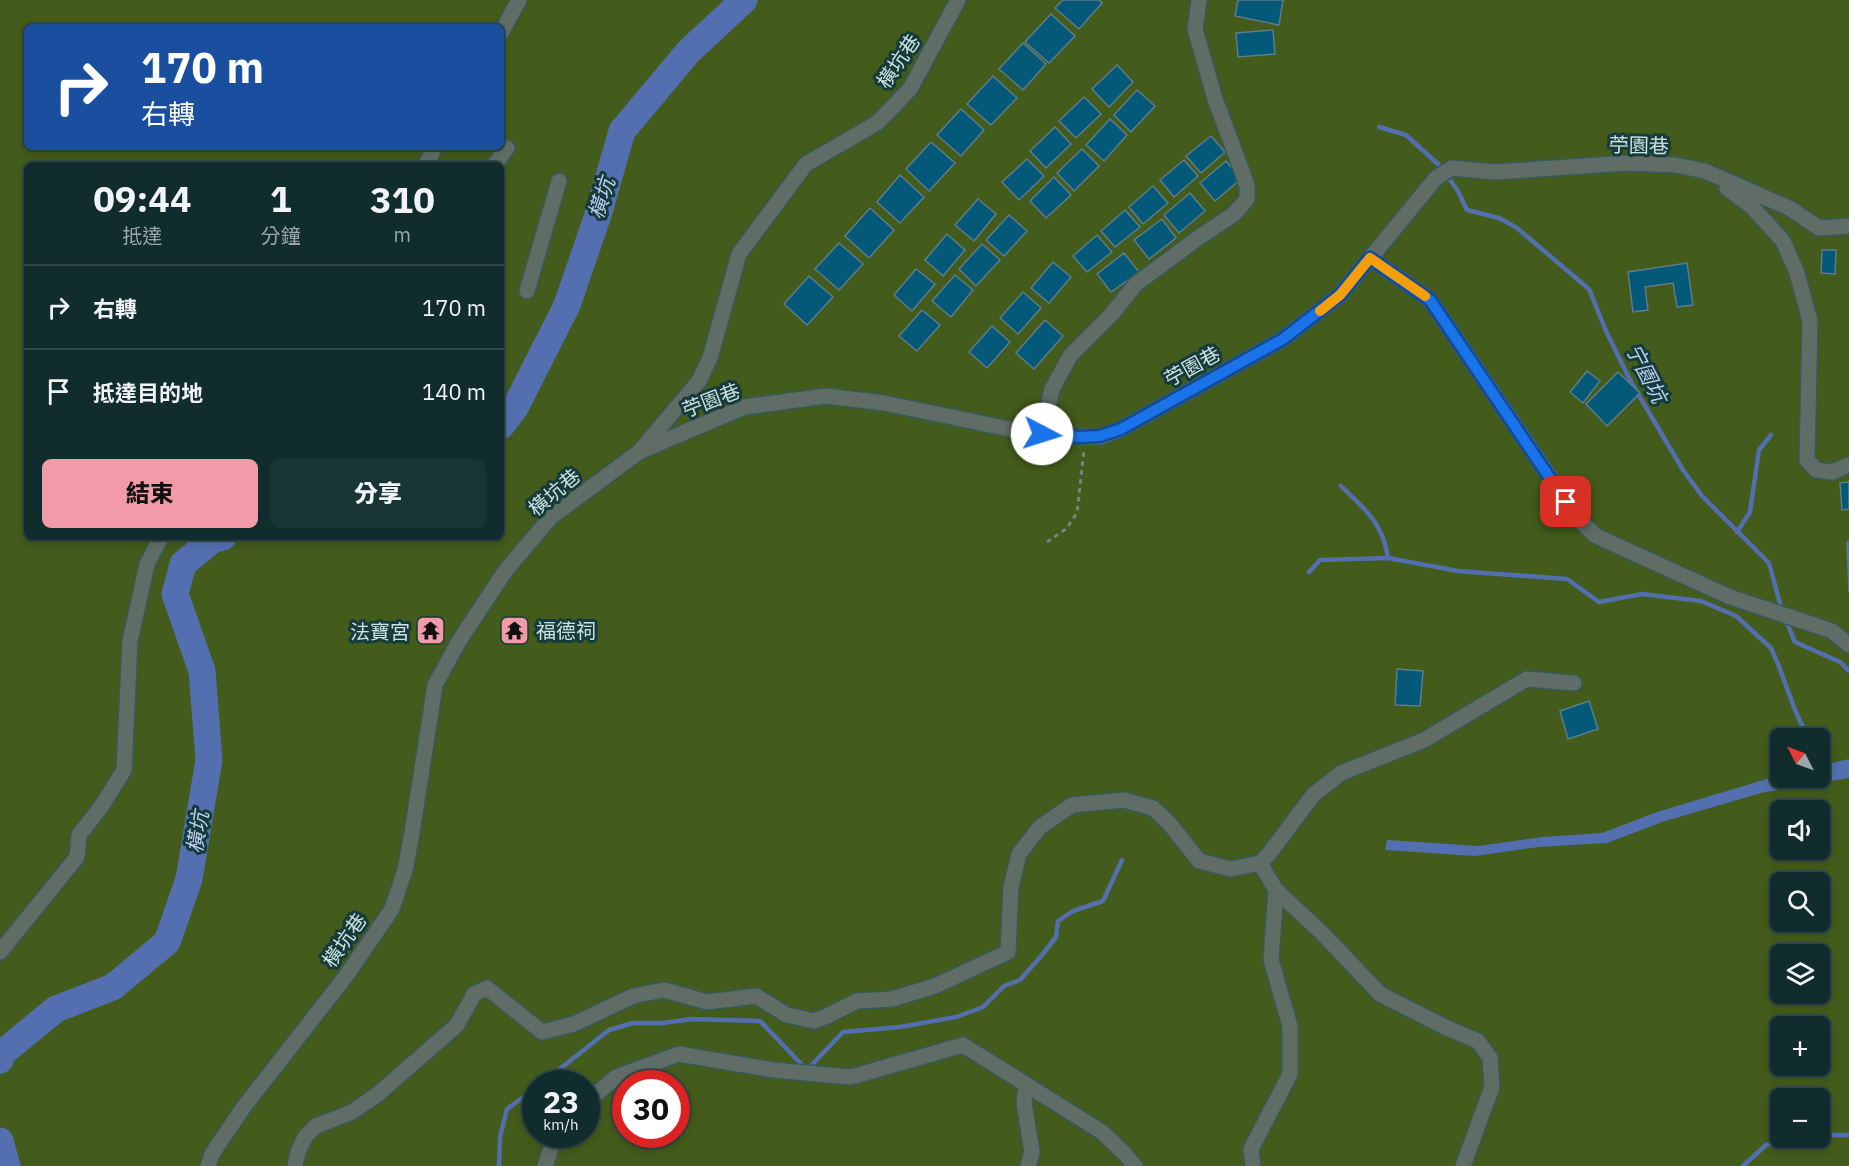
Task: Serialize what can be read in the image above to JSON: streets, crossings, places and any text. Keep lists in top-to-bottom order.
{
  "streets": {
    "street": ["橫坑巷", "苧園巷"]
  },
  "crossings": [
    ["橫坑巷", "苧園巷"]
  ],
  "water": ["橫坑", "宁園坑"],
  "places": {
    "temple": ["福德祠", "法寶宮"]
  },
  "north": "top left",
  "page": {
    "turn": ["170 m", "右轉"],
    "eta": [
      "09:44",
      "抵達",
      "1",
      "分鐘",
      "310",
      "m"
    ],
    "list": [
      {
        "name": "右轉",
        "value": "170 m"
      },
      {
        "name": "抵達目的地",
        "value": "140 m"
      }
    ],
    "buttons": ["結束", "分享"],
    "map_buttons": ["+", "−"],
    "speed": "23 km/h",
    "limit": "30"
  }
}
